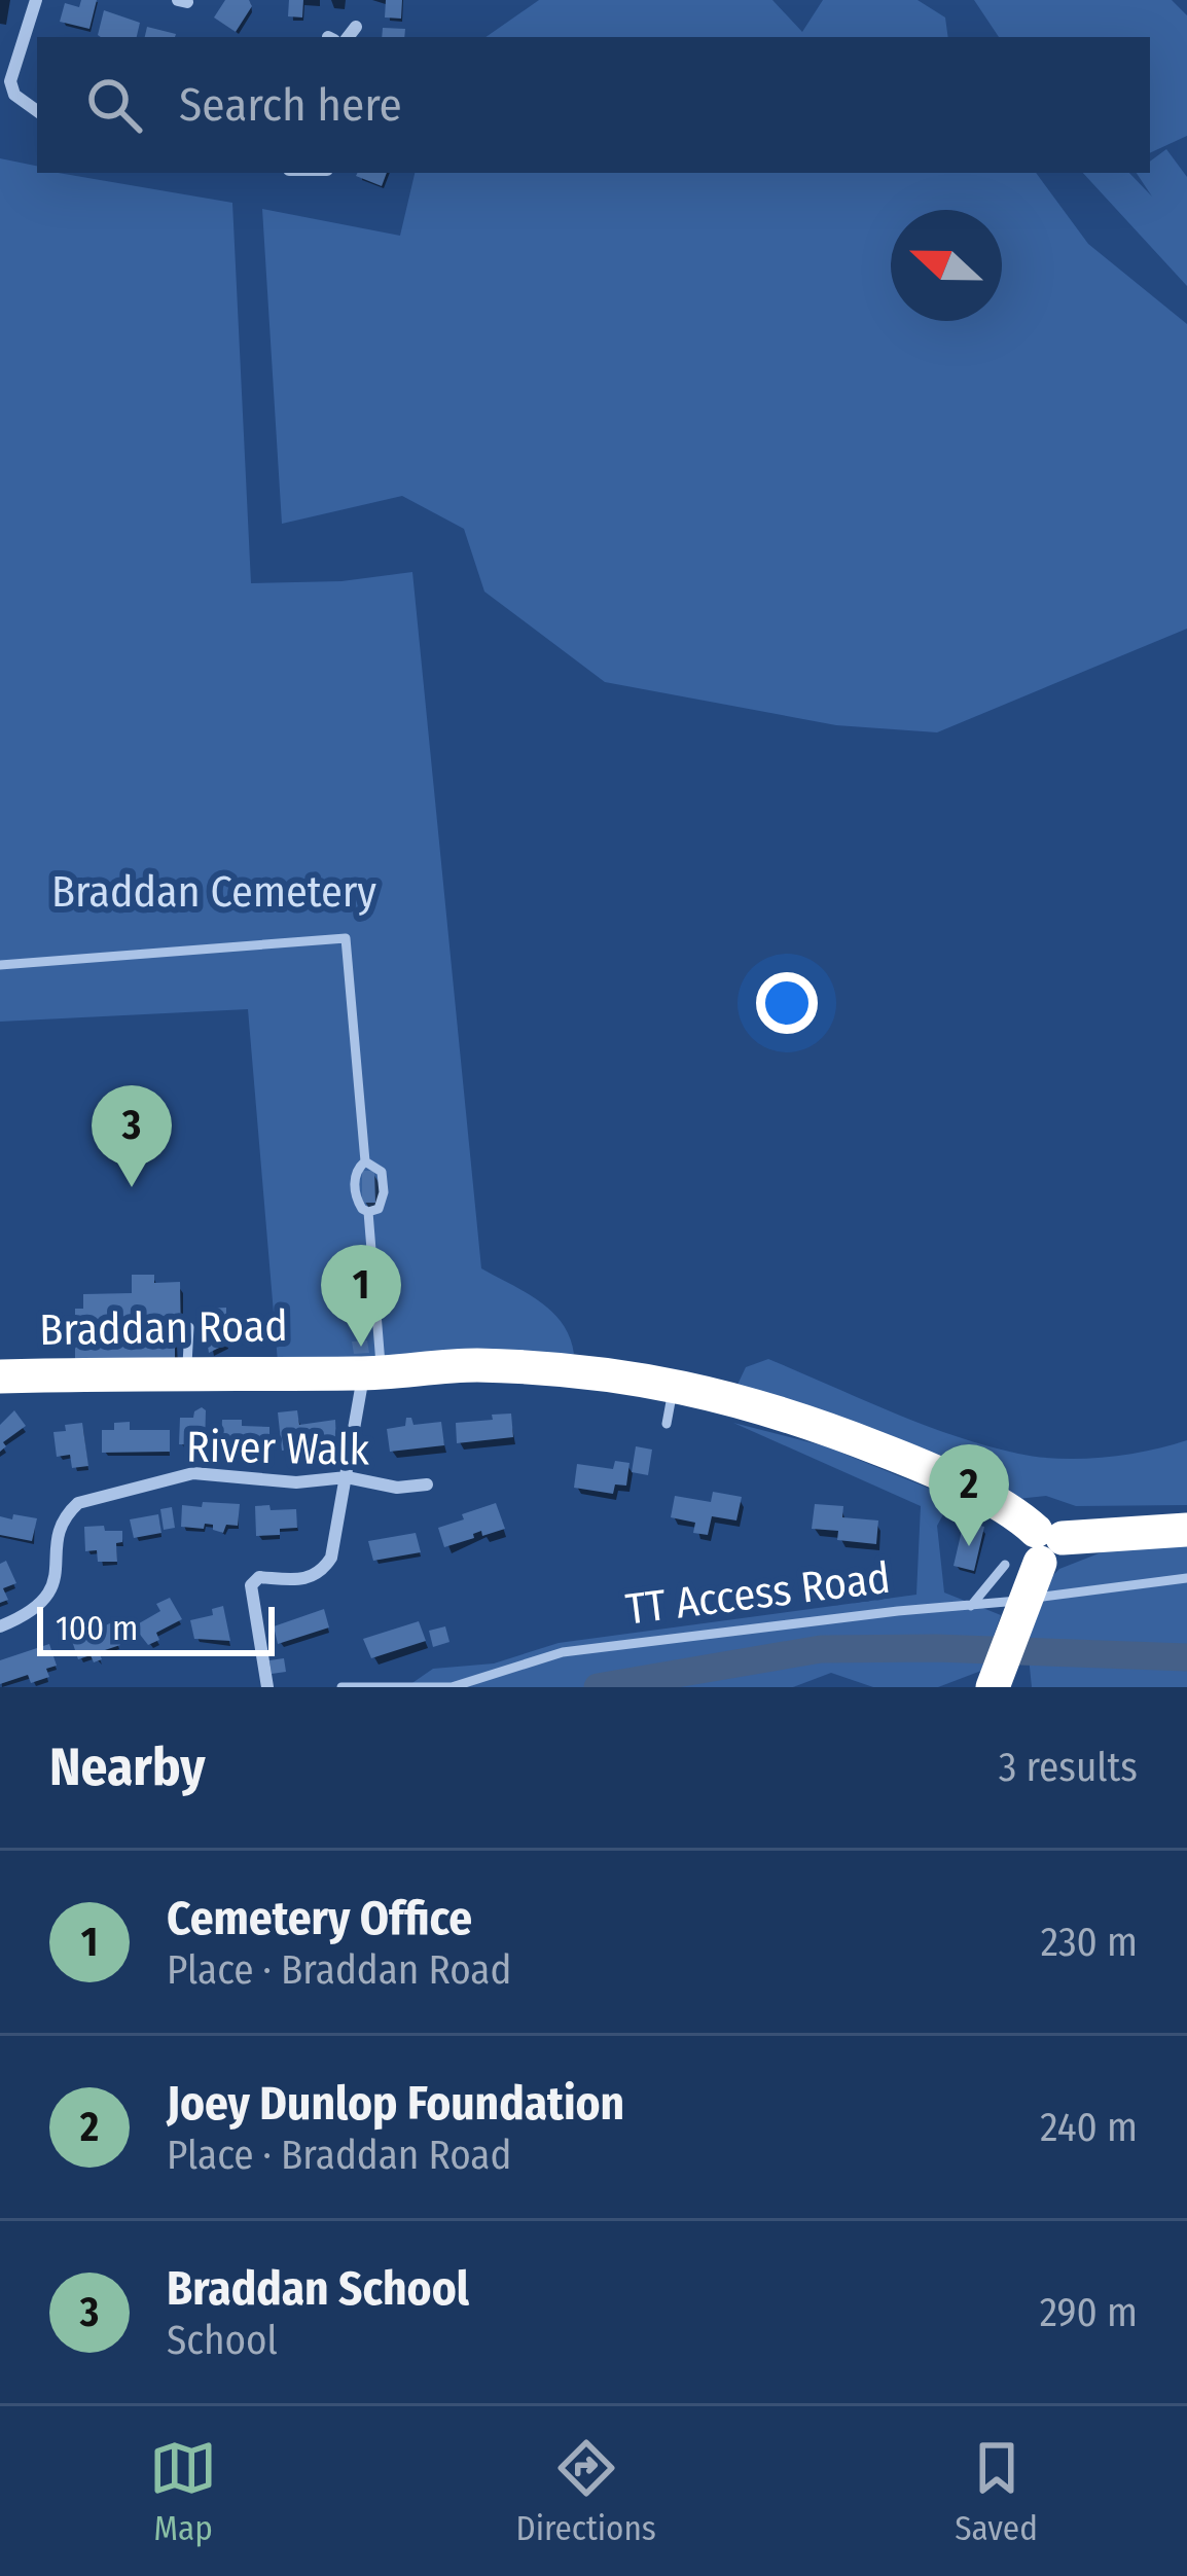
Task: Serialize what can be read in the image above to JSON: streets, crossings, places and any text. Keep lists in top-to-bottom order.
{
  "streets": {
    "highway": ["Braddan Road"],
    "street": ["River Walk"],
    "lane": ["TT Access Road"]
  },
  "parks": ["Braddan Cemetery"],
  "scale_bar": "100 m",
  "north": "left",
  "page": {
    "search": "Search here",
    "pins": ["3", "1", "2"],
    "scale": "100 m",
    "heading": ["Nearby", "3 results"],
    "list": [
      {
        "mark": "1",
        "name": "Cemetery Office",
        "note": "Place · Braddan Road",
        "value": "230 m"
      },
      {
        "mark": "2",
        "name": "Joey Dunlop Foundation",
        "note": "Place · Braddan Road",
        "value": "240 m"
      },
      {
        "mark": "3",
        "name": "Braddan School",
        "note": "School",
        "value": "290 m"
      }
    ],
    "nav": ["Map", "Directions", "Saved"]
  }
}
